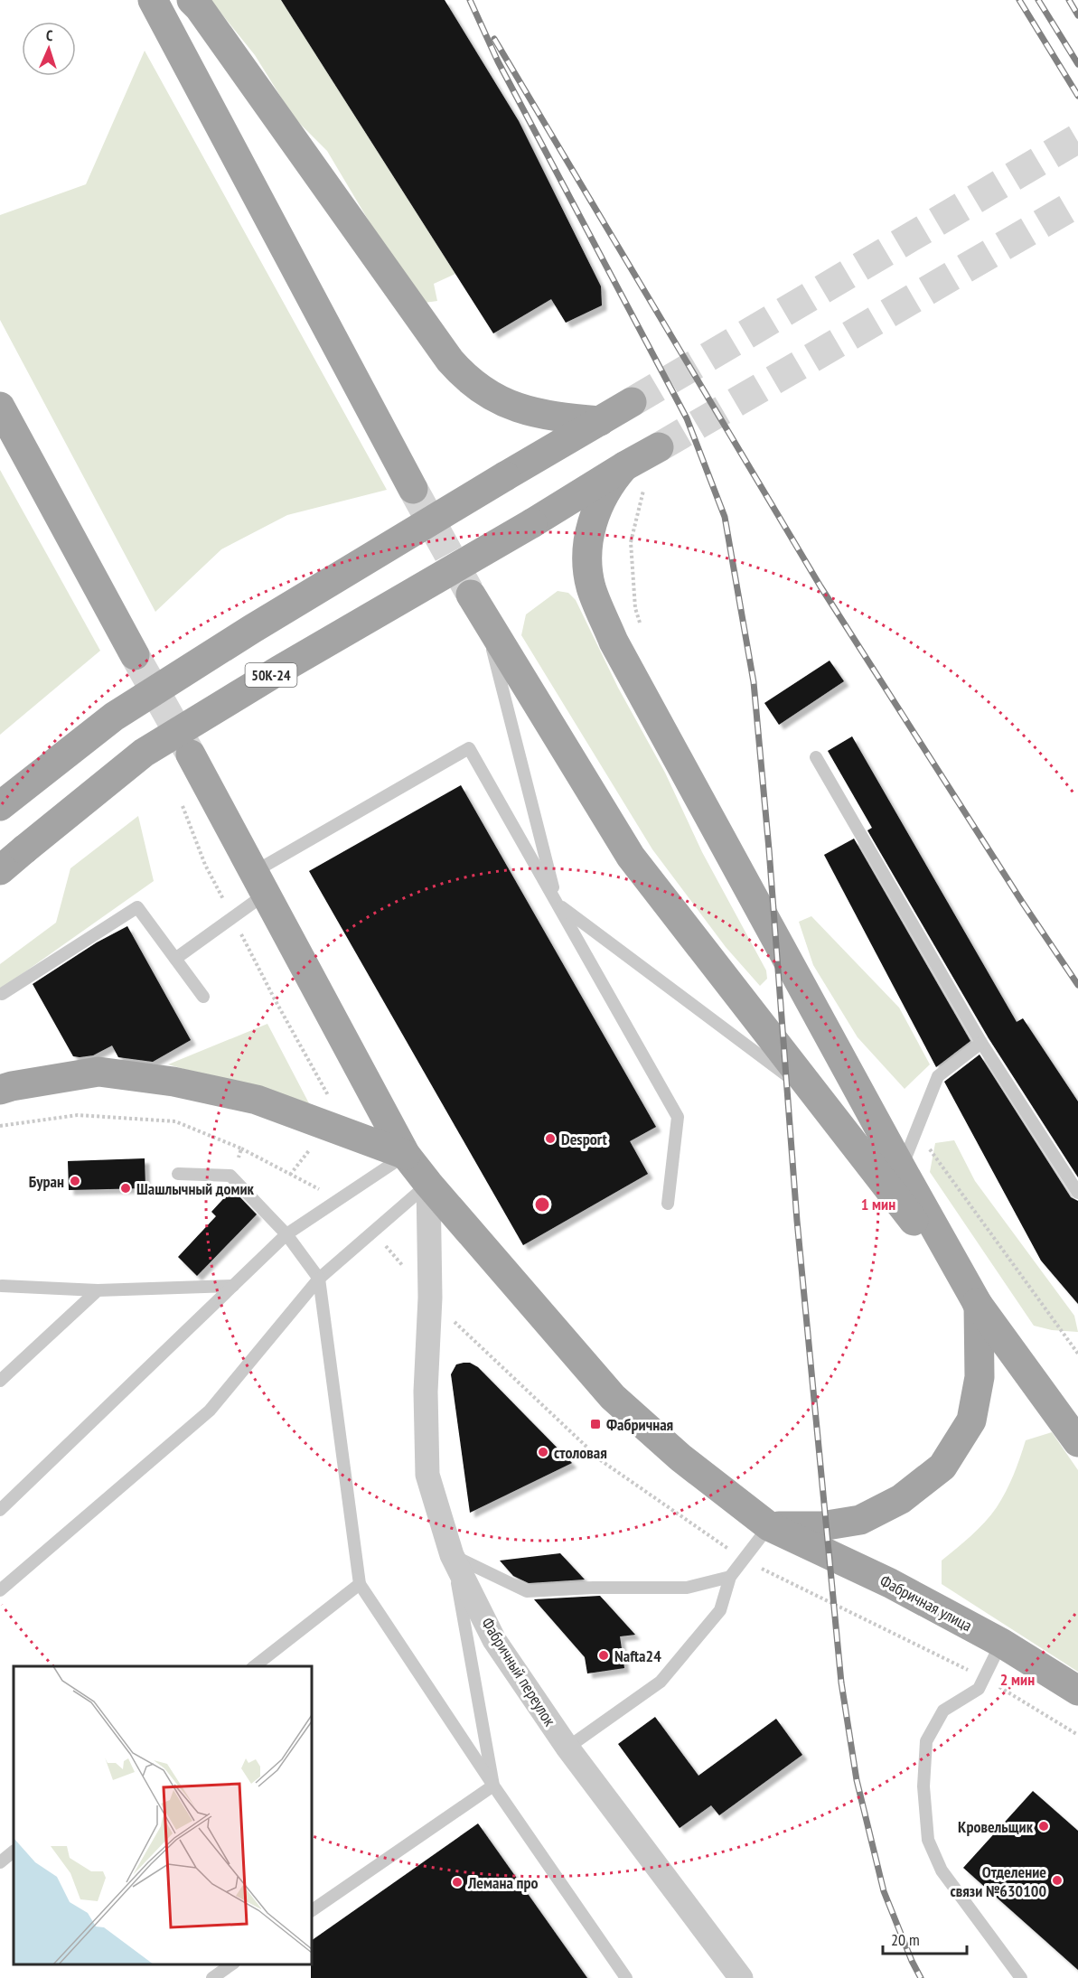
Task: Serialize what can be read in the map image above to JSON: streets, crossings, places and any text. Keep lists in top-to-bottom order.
{
  "streets": {
    "main road": ["50К-24", "Фабричная улица"],
    "street": ["Фабричный переулок"]
  },
  "crossings": [
    ["Фабричная улица", "Фабричный переулок"]
  ],
  "places": {
    "other": [
      "Desport",
      "Буран",
      "Шашлычный домик",
      "столовая",
      "Nafta24",
      "Кровельщик",
      "Отделение связи №630100",
      "Лемана про"
    ],
    "transit": ["Фабричная"]
  },
  "scale_bar": "20 m",
  "north": "top",
  "rings": ["1 мин", "2 мин"]
}
